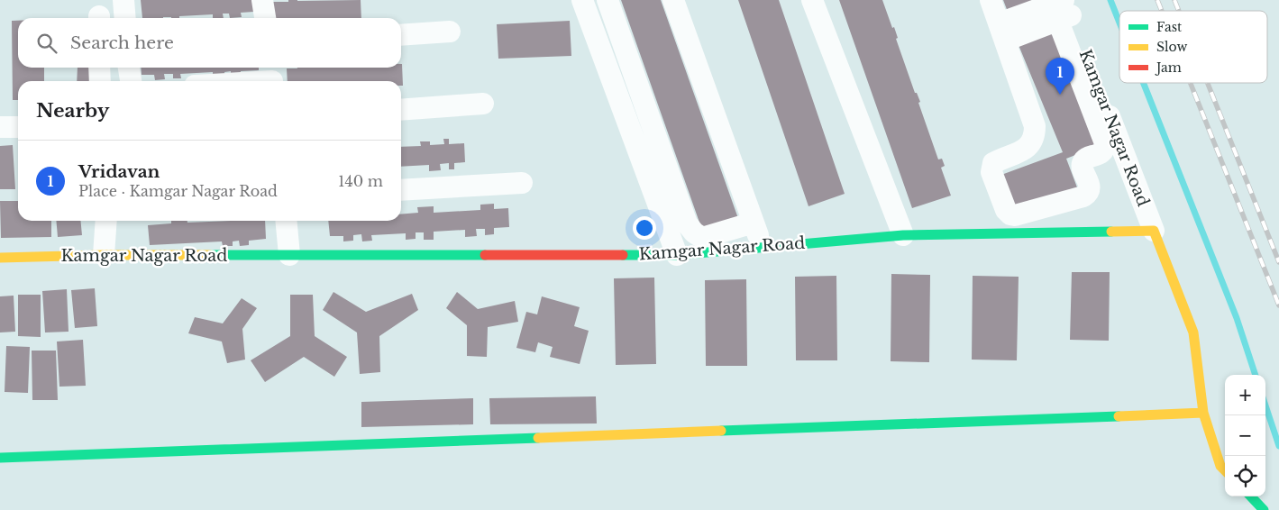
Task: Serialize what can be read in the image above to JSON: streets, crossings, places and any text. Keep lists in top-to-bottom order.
{
  "streets": {
    "street": ["Kamgar Nagar Road"]
  },
  "legend": ["Fast", "Slow", "Jam"],
  "page": {
    "search": "Search here",
    "pins": "1",
    "heading": "Nearby",
    "list": [
      {
        "mark": "1",
        "name": "Vridavan",
        "note": "Place · Kamgar Nagar Road",
        "value": "140 m"
      }
    ],
    "map_buttons": ["+", "−"]
  }
}
